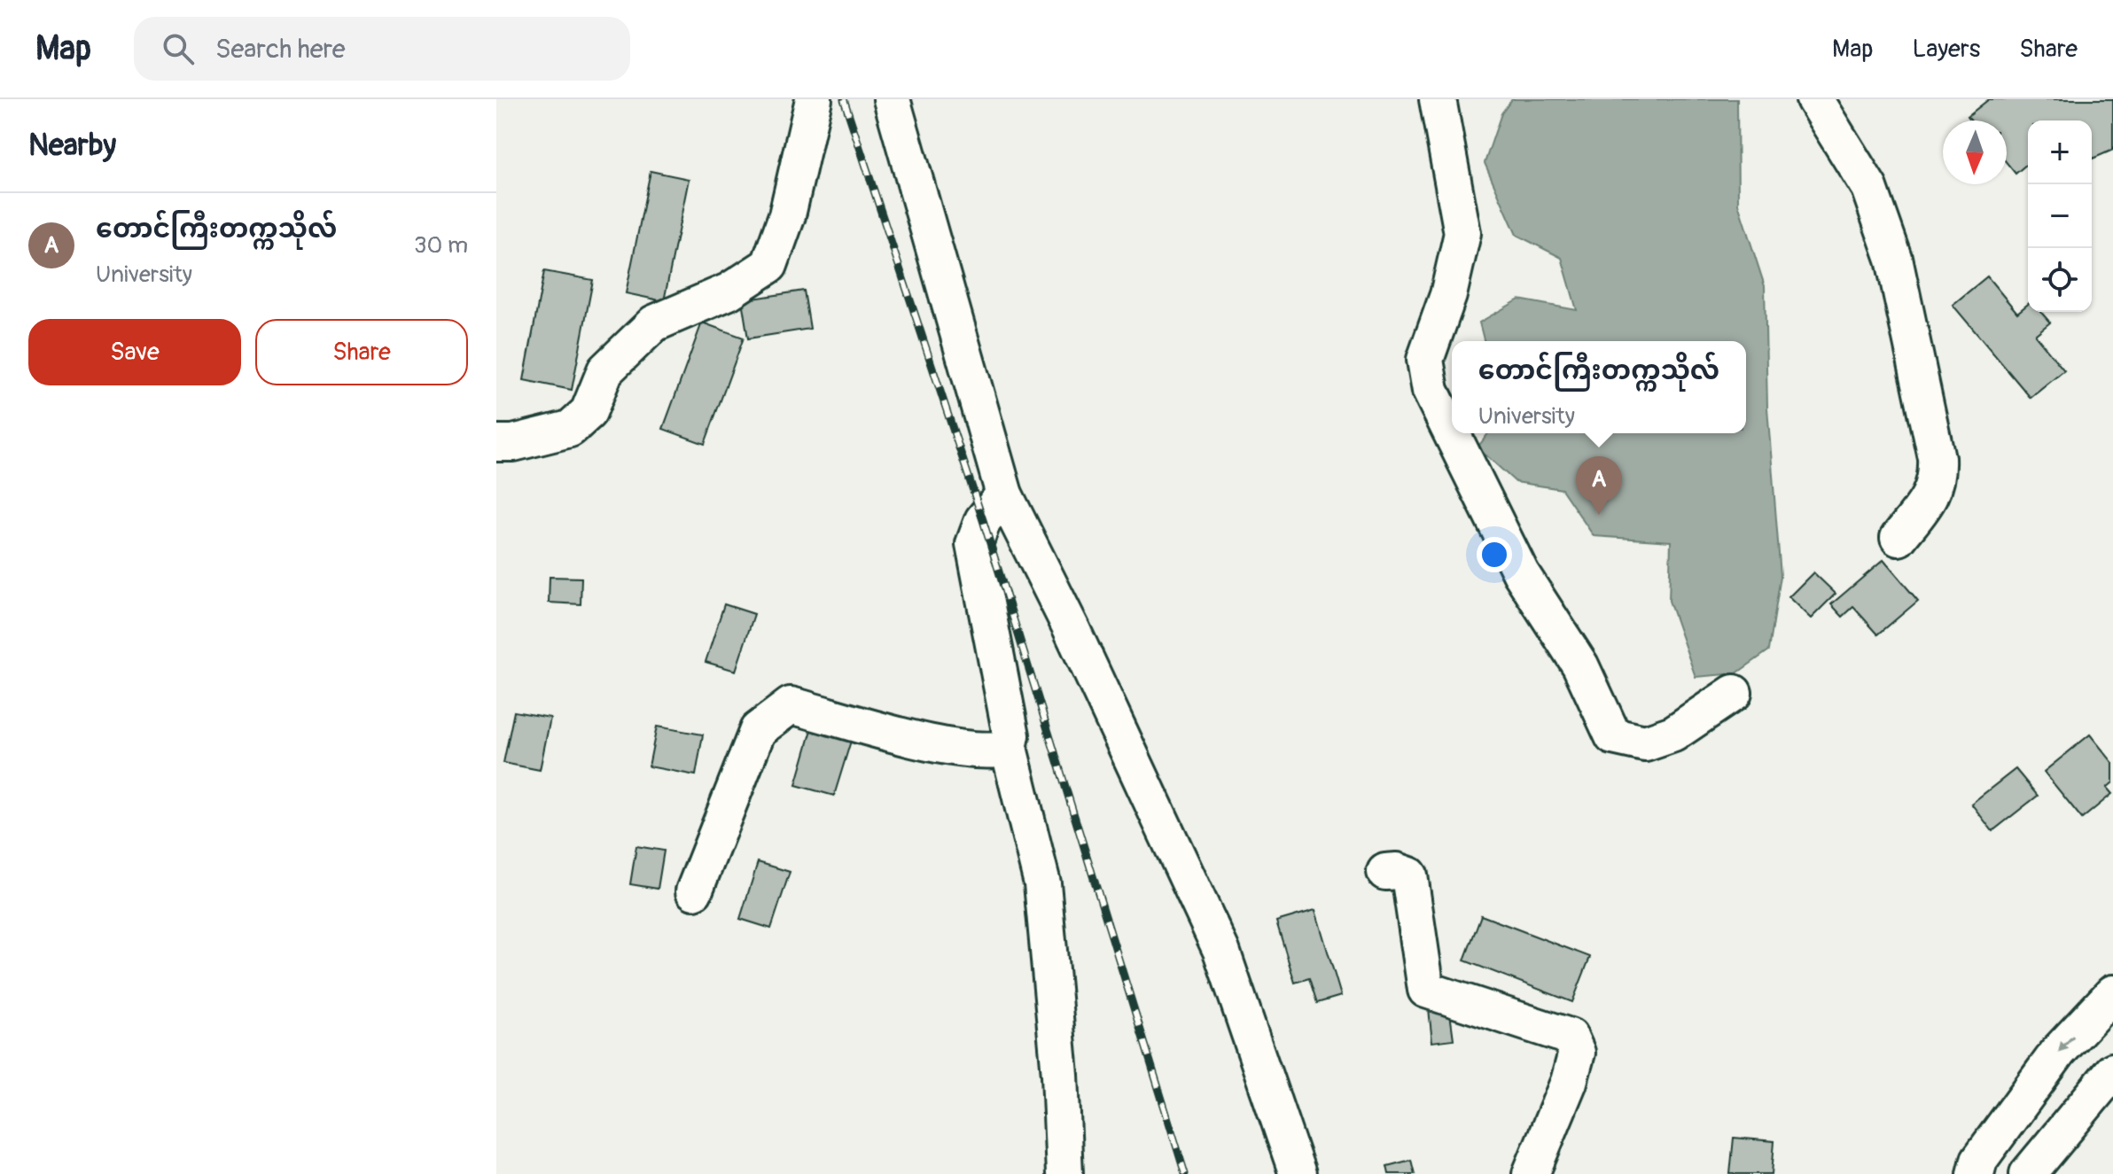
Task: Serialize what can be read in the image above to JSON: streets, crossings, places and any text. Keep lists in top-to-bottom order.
{
  "north": "bottom",
  "page": {
    "header": "Map",
    "search": "Search here",
    "nav": ["Map", "Layers", "Share"],
    "heading": "Nearby",
    "map_buttons": ["+", "−"],
    "list": [
      {
        "mark": "A",
        "name": "တောင်ကြီးတက္ကသိုလ်",
        "note": "University",
        "value": "30 m"
      }
    ],
    "buttons": ["Save", "Share"],
    "popup": ["တောင်ကြီးတက္ကသိုလ်", "University"],
    "pins": "A"
  }
}
